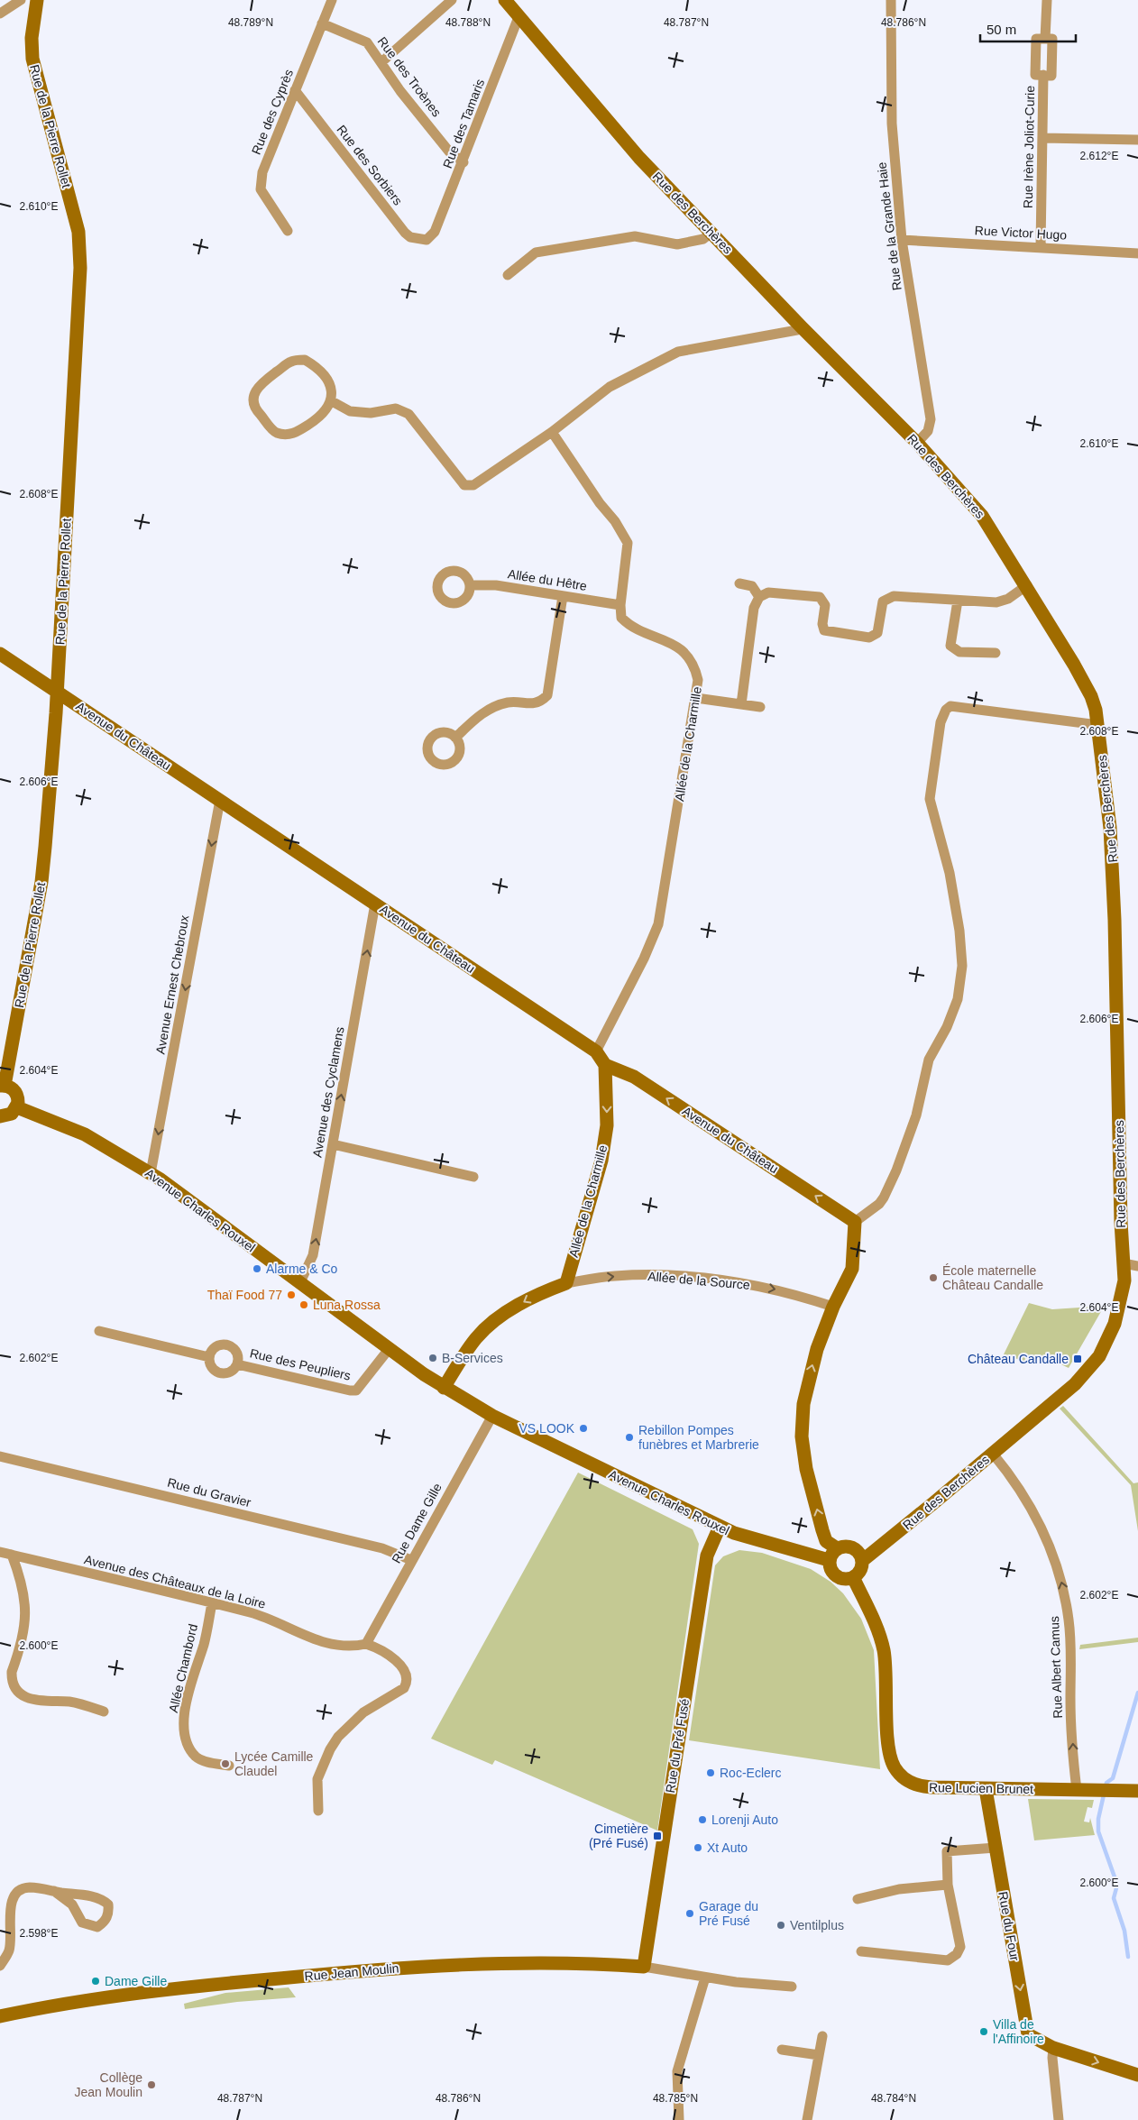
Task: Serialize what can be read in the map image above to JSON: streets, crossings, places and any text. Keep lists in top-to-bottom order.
{
  "streets": {
    "street": [
      "Rue des Troènes",
      "Rue des Cyprès",
      "Rue des Tamaris",
      "Rue de la Pierre Rollet",
      "Rue Irène Joliot-Curie",
      "Rue des Sorbiers",
      "Rue des Berchères",
      "Rue de la Grande Haie",
      "Rue Victor Hugo",
      "Allée du Hêtre",
      "Avenue du Château",
      "Allée de la Charmille",
      "Avenue Ernest Chebroux",
      "Avenue des Cyclamens",
      "Avenue Charles Rouxel",
      "Allée de la Source",
      "Rue des Peupliers",
      "Rue du Gravier",
      "Rue Dame Gille",
      "Avenue des Châteaux de la Loire",
      "Rue Albert Camus",
      "Allée Chambord",
      "Rue du Pré Fusé",
      "Rue Lucien Brunet",
      "Rue du Four",
      "Rue Jean Moulin"
    ]
  },
  "crossings": [
    ["Rue des Troènes", "Rue des Cyprès"],
    ["Rue des Troènes", "Rue des Tamaris"],
    ["Rue des Cyprès", "Rue des Sorbiers"],
    ["Rue des Tamaris", "Rue des Sorbiers"],
    ["Rue des Tamaris", "Rue des Berchères"],
    ["Rue de la Pierre Rollet", "Avenue du Château"],
    ["Rue Irène Joliot-Curie", "Rue Victor Hugo"],
    ["Rue des Berchères", "Rue de la Grande Haie"],
    ["Rue des Berchères", "Avenue Charles Rouxel"],
    ["Rue des Berchères", "Rue Albert Camus"],
    ["Rue des Berchères", "Rue Lucien Brunet"],
    ["Rue de la Grande Haie", "Rue Victor Hugo"],
    ["Allée du Hêtre", "Allée de la Charmille"],
    ["Avenue du Château", "Allée de la Charmille"],
    ["Avenue du Château", "Avenue Ernest Chebroux"],
    ["Avenue du Château", "Avenue des Cyclamens"],
    ["Allée de la Charmille", "Allée de la Source"],
    ["Avenue Ernest Chebroux", "Avenue Charles Rouxel"],
    ["Avenue des Cyclamens", "Avenue Charles Rouxel"],
    ["Avenue Charles Rouxel", "Allée de la Source"],
    ["Avenue Charles Rouxel", "Rue des Peupliers"],
    ["Avenue Charles Rouxel", "Rue Dame Gille"],
    ["Avenue Charles Rouxel", "Rue du Pré Fusé"],
    ["Avenue Charles Rouxel", "Rue Lucien Brunet"],
    ["Rue du Gravier", "Rue Dame Gille"],
    ["Rue Dame Gille", "Avenue des Châteaux de la Loire"],
    ["Avenue des Châteaux de la Loire", "Allée Chambord"],
    ["Rue Albert Camus", "Rue Lucien Brunet"],
    ["Rue du Pré Fusé", "Rue Jean Moulin"],
    ["Rue Lucien Brunet", "Rue du Four"]
  ],
  "one_way": [
    "Avenue Ernest Chebroux",
    "Avenue des Cyclamens",
    "Rue Albert Camus",
    "Rue du Four"
  ],
  "places": {
    "other": [
      "Alarme & Co",
      "École maternelle Château Candalle",
      "Thaï Food 77",
      "Luna Rossa",
      "B-Services",
      "VS LOOK",
      "Rebillon Pompes funèbres et Marbrerie",
      "Lycée Camille Claudel",
      "Roc-Eclerc",
      "Lorenji Auto",
      "Xt Auto",
      "Garage du Pré Fusé",
      "Ventilplus",
      "Dame Gille",
      "Villa de l'Affinoire",
      "Collège Jean Moulin"
    ],
    "transit": ["Château Candalle", "Cimetière (Pré Fusé)"]
  },
  "scale_bar": "50 m",
  "coordinates": [
    "48.789°N",
    "48.788°N",
    "48.787°N",
    "48.786°N",
    "2.612°E",
    "2.610°E",
    "2.608°E",
    "2.606°E",
    "2.604°E",
    "2.602°E",
    "2.600°E",
    "2.598°E",
    "48.785°N",
    "48.784°N"
  ]
}
